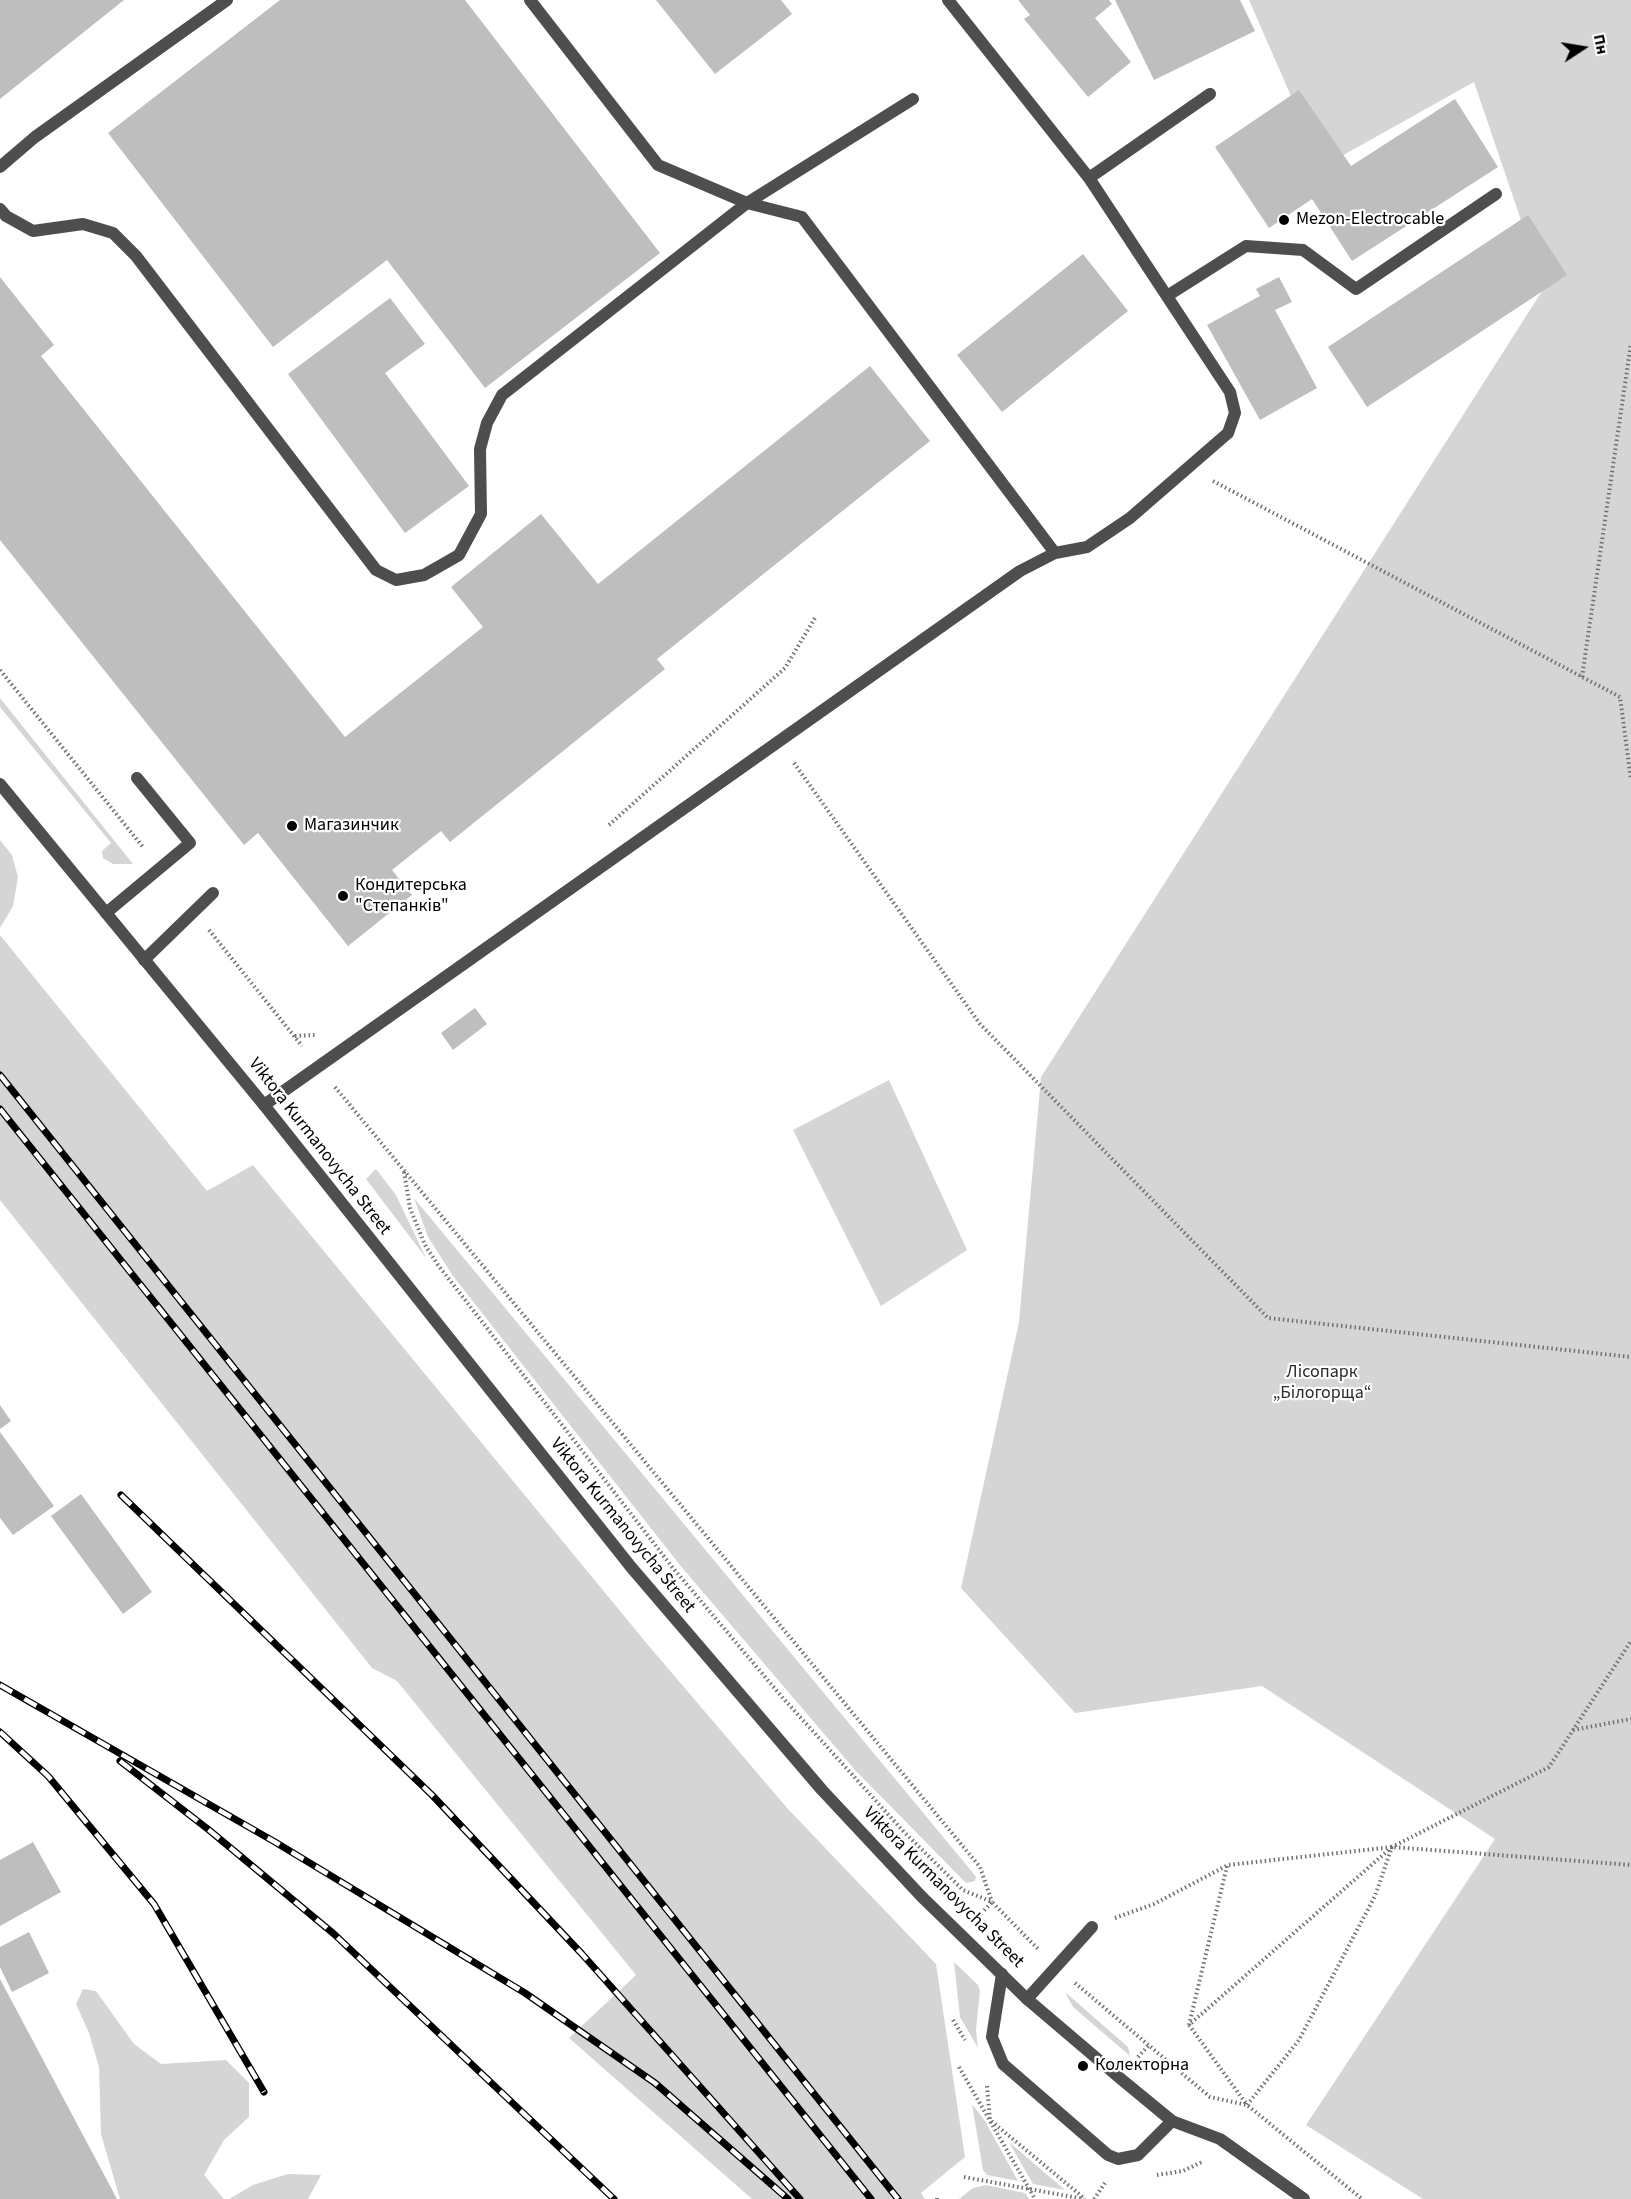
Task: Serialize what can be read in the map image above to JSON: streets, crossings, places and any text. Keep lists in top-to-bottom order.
{
  "streets": {
    "street": ["Viktora Kurmanovycha Street"]
  },
  "parks": ["Лісопарк „Білогорща“"],
  "places": [
    "Mezon-Electrocable",
    "Магазинчик",
    "Кондитерська \"Степанків\"",
    "Колекторна"
  ],
  "north": "right"
}
